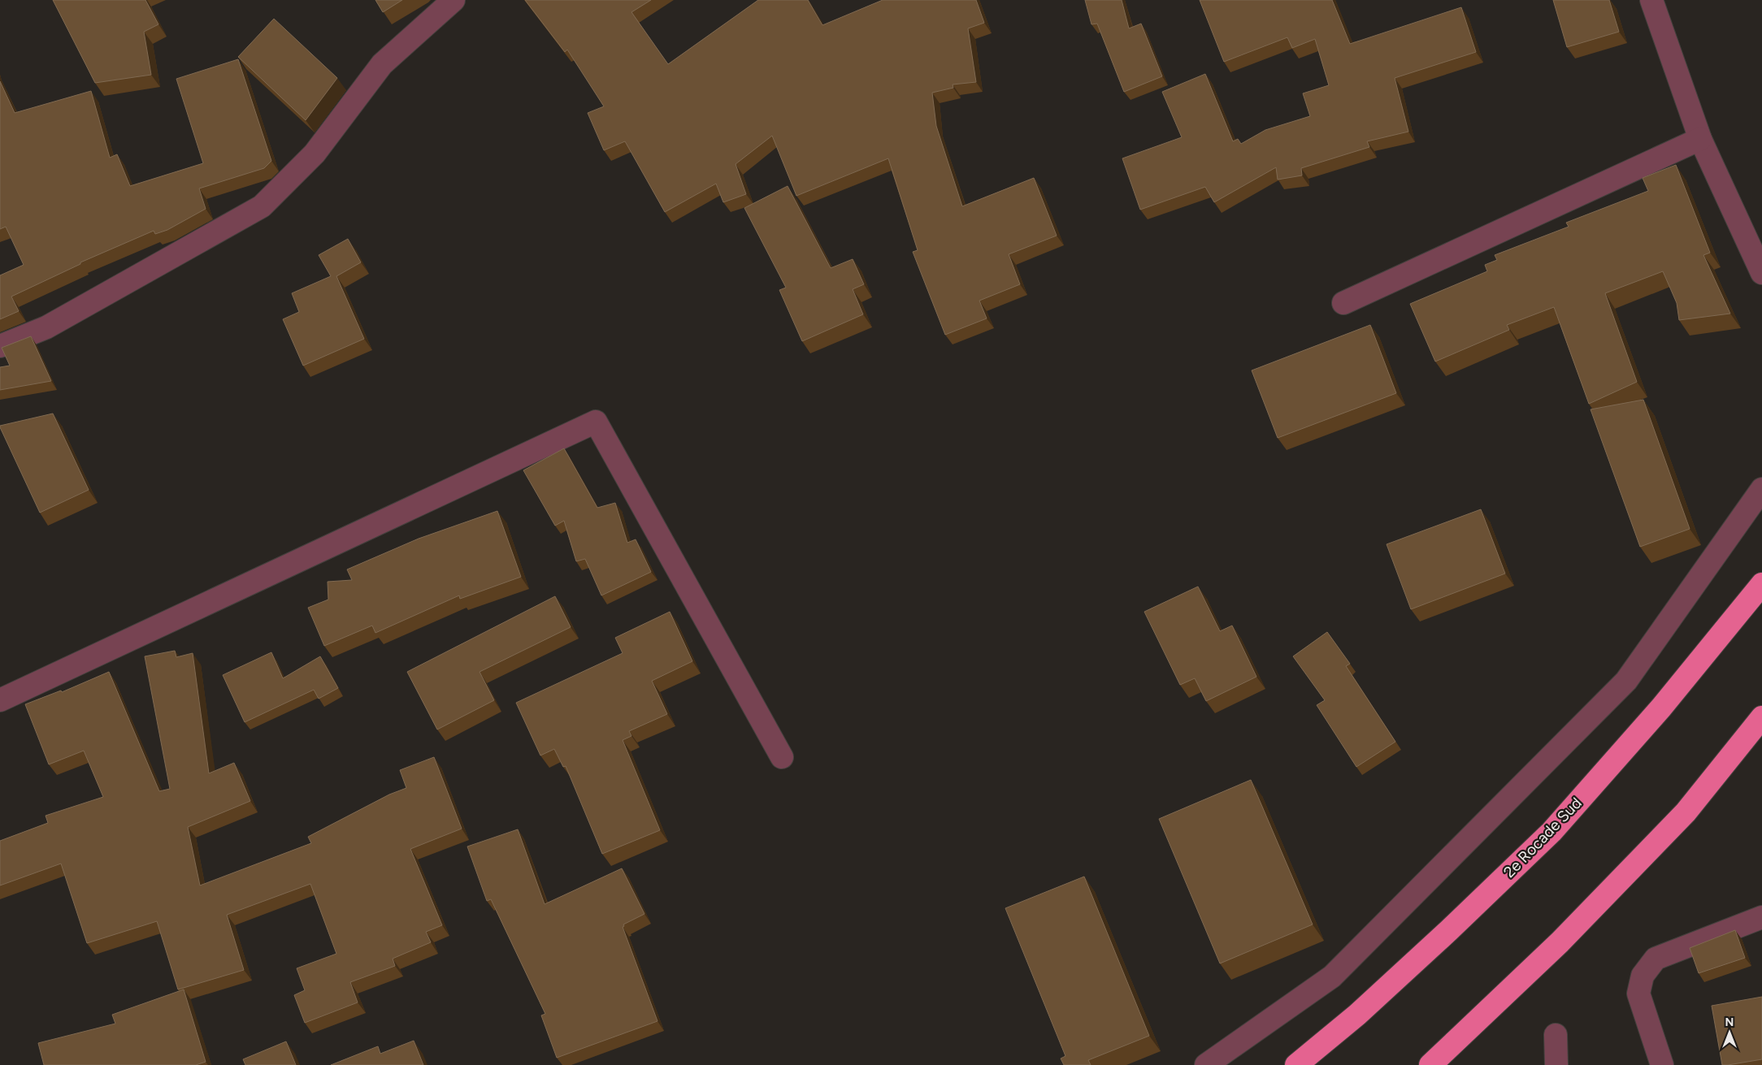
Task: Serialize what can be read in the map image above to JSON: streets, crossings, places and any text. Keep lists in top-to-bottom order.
{
  "streets": {
    "highway": ["2e Rocade Sud"]
  },
  "north": "top"
}
